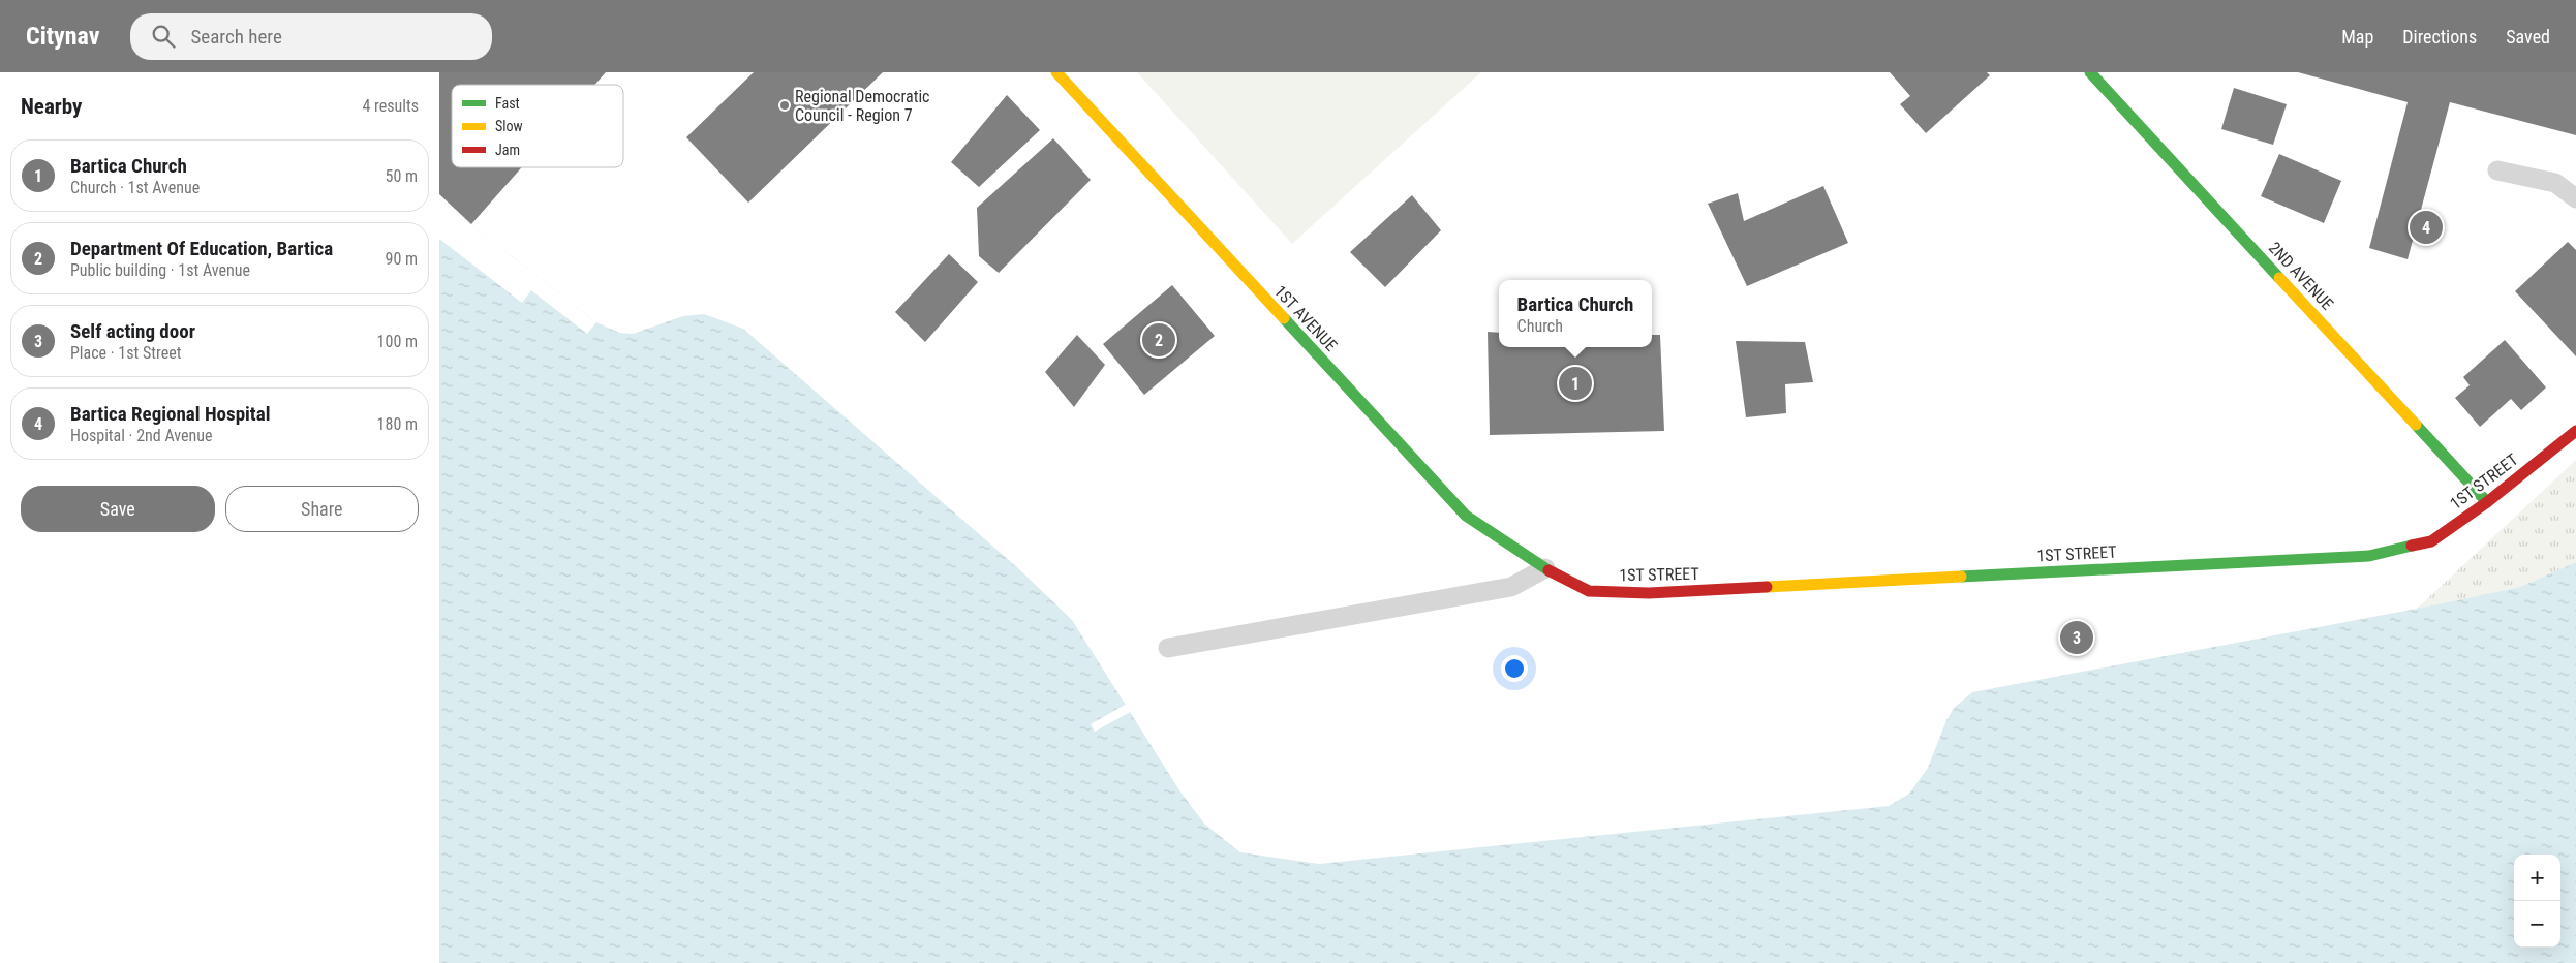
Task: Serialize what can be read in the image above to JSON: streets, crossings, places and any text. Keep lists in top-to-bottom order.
{
  "streets": {
    "street": ["2ND AVENUE", "1ST AVENUE", "1ST STREET"]
  },
  "crossings": [
    ["2ND AVENUE", "1ST STREET"],
    ["1ST AVENUE", "1ST STREET"]
  ],
  "places": ["Regional Democratic Council - Region 7"],
  "legend": ["Fast", "Slow", "Jam"],
  "page": {
    "header": "Citynav",
    "search": "Search here",
    "nav": ["Map", "Directions", "Saved"],
    "heading": ["Nearby", "4 results"],
    "list": [
      {
        "mark": "1",
        "name": "Bartica Church",
        "note": "Church · 1st Avenue",
        "value": "50 m"
      },
      {
        "mark": "2",
        "name": "Department Of Education, Bartica",
        "note": "Public building · 1st Avenue",
        "value": "90 m"
      },
      {
        "mark": "3",
        "name": "Self acting door",
        "note": "Place · 1st Street",
        "value": "100 m"
      },
      {
        "mark": "4",
        "name": "Bartica Regional Hospital",
        "note": "Hospital · 2nd Avenue",
        "value": "180 m"
      }
    ],
    "pins": [
      "4",
      "2",
      "1",
      "3"
    ],
    "popup": ["Bartica Church", "Church"],
    "buttons": ["Save", "Share"],
    "map_buttons": ["+", "−"]
  }
}
